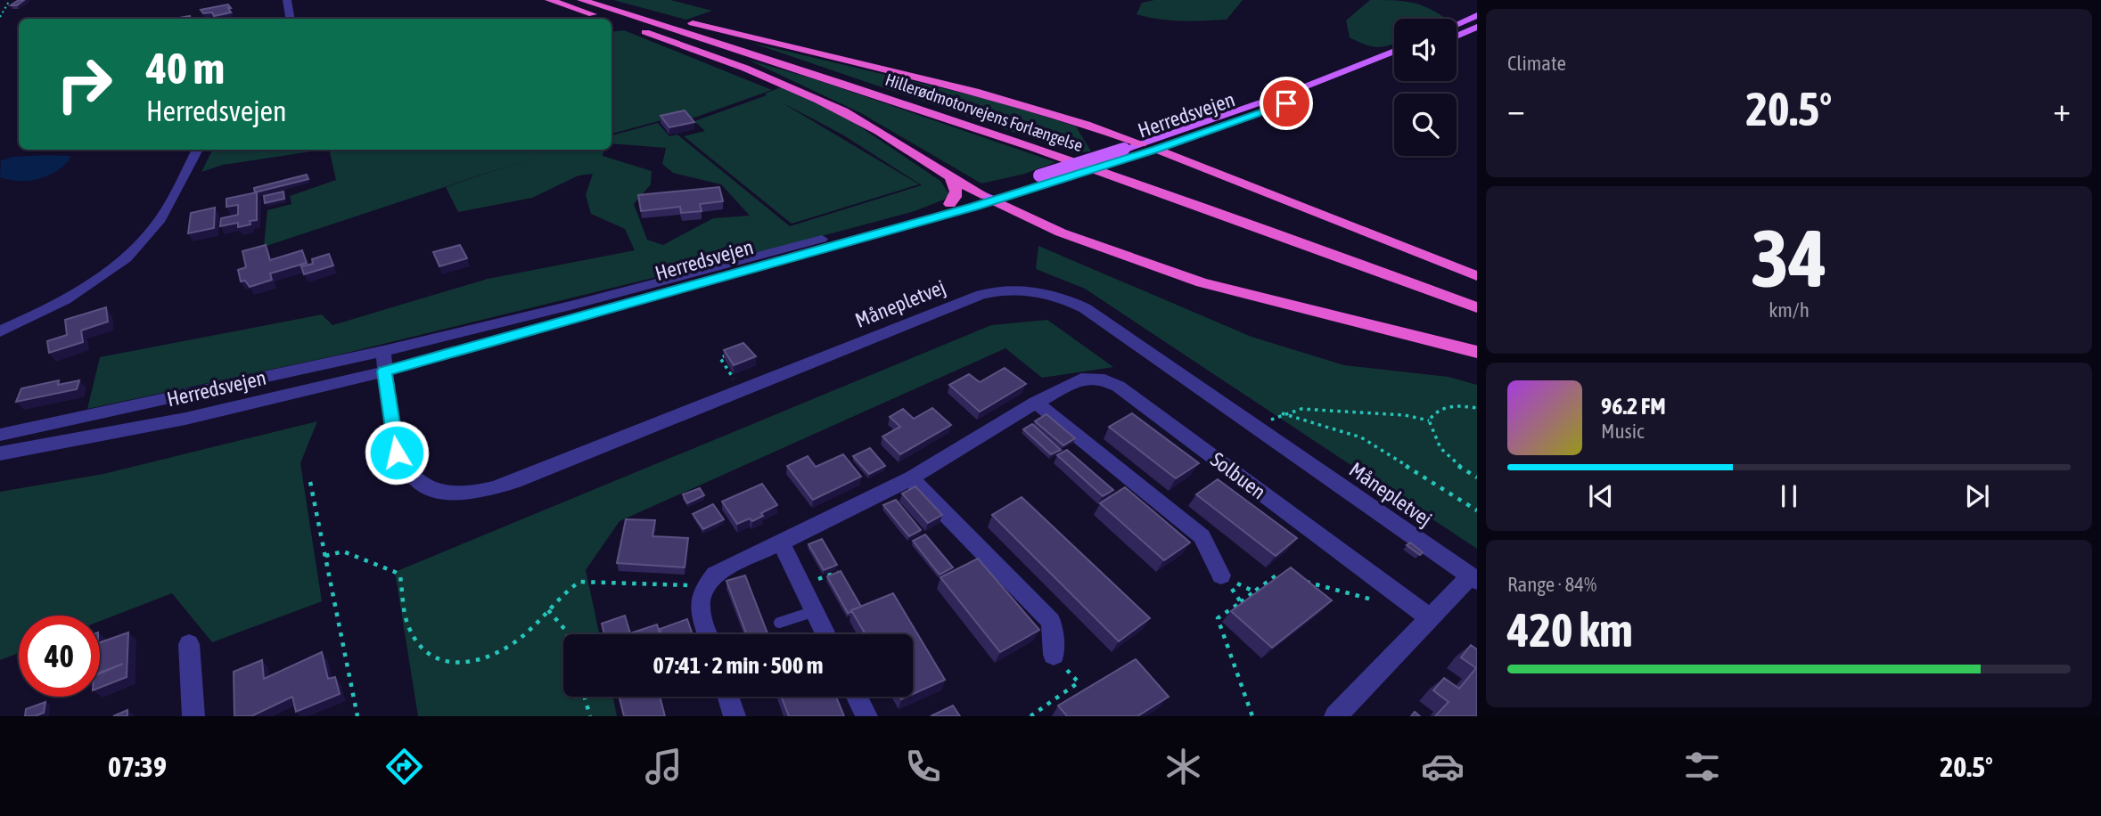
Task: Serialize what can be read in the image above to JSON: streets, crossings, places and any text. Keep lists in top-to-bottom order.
{
  "streets": {
    "highway": ["Hillerødmotorvejens Forlængelse"],
    "main road": ["Herredsvejen"],
    "street": ["Månepletvej", "Solbuen"]
  },
  "crossings": [
    ["Herredsvejen", "Månepletvej"]
  ],
  "page": {
    "tile": [
      "Climate",
      ["34", "km/h"],
      ["Range · 84%", "420 km"]
    ],
    "turn": ["40 m", "Herredsvejen"],
    "heat": ["−", "20.5°", "+"],
    "song": ["96.2 FM", "Music"],
    "limit": "40",
    "trip": "07:41 · 2 min · 500 m",
    "tabs": ["07:39", "20.5°"]
  }
}
